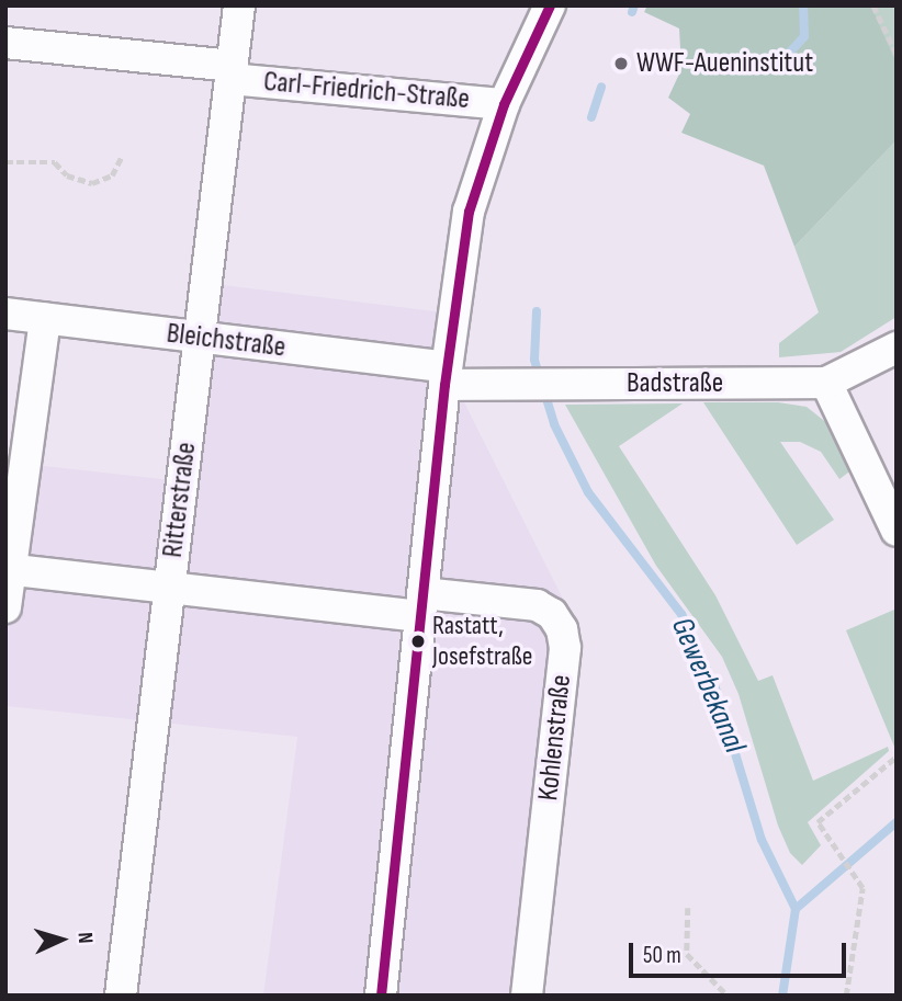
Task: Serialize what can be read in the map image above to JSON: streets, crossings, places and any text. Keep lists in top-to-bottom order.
{
  "streets": {
    "street": [
      "Carl-Friedrich-Straße",
      "Bleichstraße",
      "Badstraße",
      "Ritterstraße",
      "Kohlenstraße"
    ]
  },
  "crossings": [
    ["Carl-Friedrich-Straße", "Ritterstraße"],
    ["Bleichstraße", "Badstraße"],
    ["Bleichstraße", "Ritterstraße"]
  ],
  "water": ["Gewerbekanal"],
  "places": ["WWF-Aueninstitut", "Rastatt, Josefstraße"],
  "scale_bar": "50 m",
  "north": "right"
}
